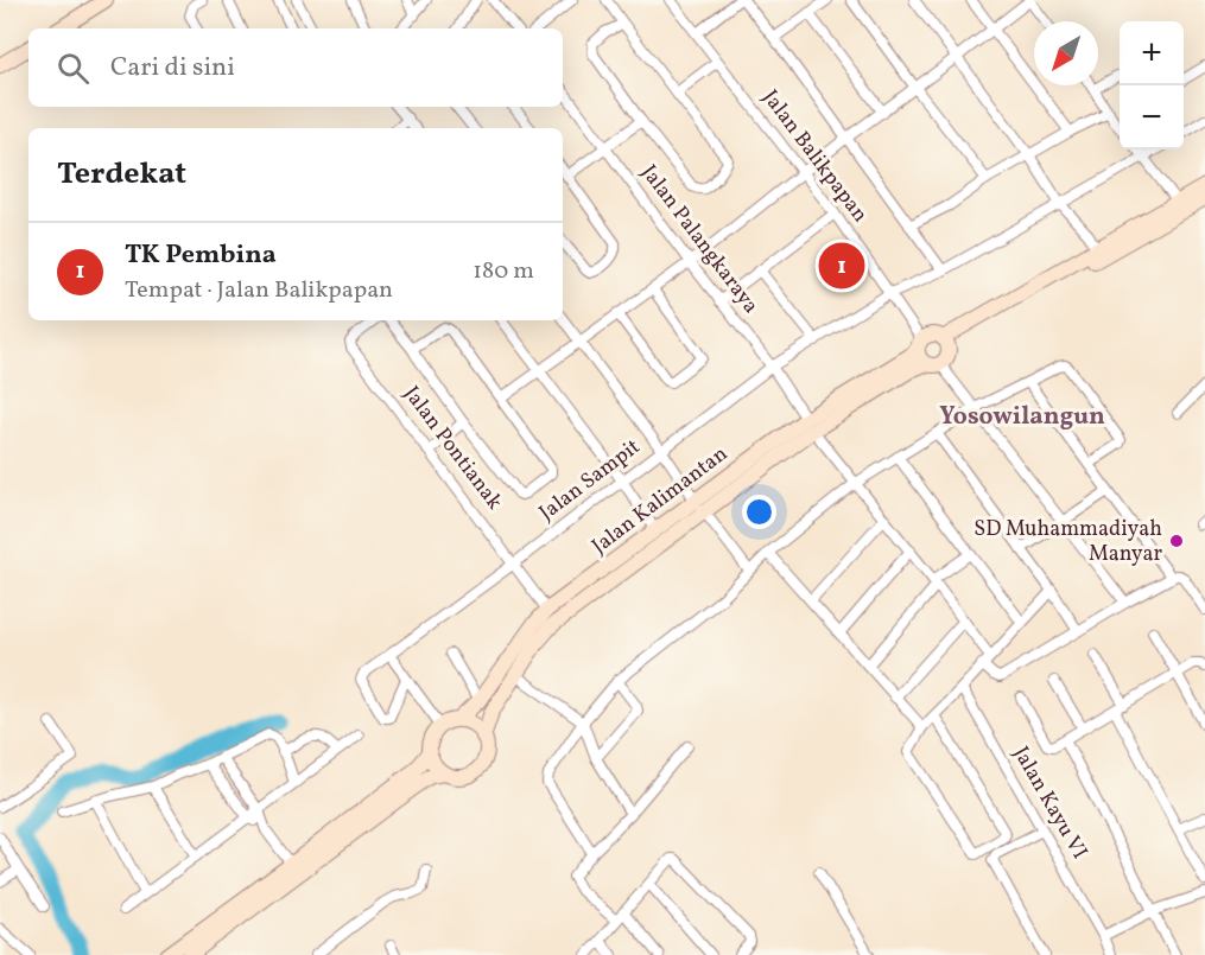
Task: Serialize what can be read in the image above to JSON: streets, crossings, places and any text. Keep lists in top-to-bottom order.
{
  "streets": {
    "main road": ["Jalan Kalimantan"],
    "street": [
      "Jalan Balikpapan",
      "Jalan Palangkaraya",
      "Jalan Pontianak",
      "Jalan Sampit",
      "Jalan Kayu VI"
    ]
  },
  "crossings": [
    ["Jalan Balikpapan", "Jalan Sampit"],
    ["Jalan Balikpapan", "Jalan Kalimantan"],
    ["Jalan Palangkaraya", "Jalan Sampit"],
    ["Jalan Palangkaraya", "Jalan Kalimantan"],
    ["Jalan Pontianak", "Jalan Sampit"],
    ["Jalan Pontianak", "Jalan Kalimantan"]
  ],
  "districts": ["Yosowilangun"],
  "places": ["SD Muhammadiyah Manyar"],
  "north": "bottom left",
  "page": {
    "map_buttons": ["+", "−"],
    "search": "Cari di sini",
    "heading": "Terdekat",
    "list": [
      {
        "mark": "1",
        "name": "TK Pembina",
        "note": "Tempat · Jalan Balikpapan",
        "value": "180 m"
      }
    ],
    "pins": "1"
  }
}
